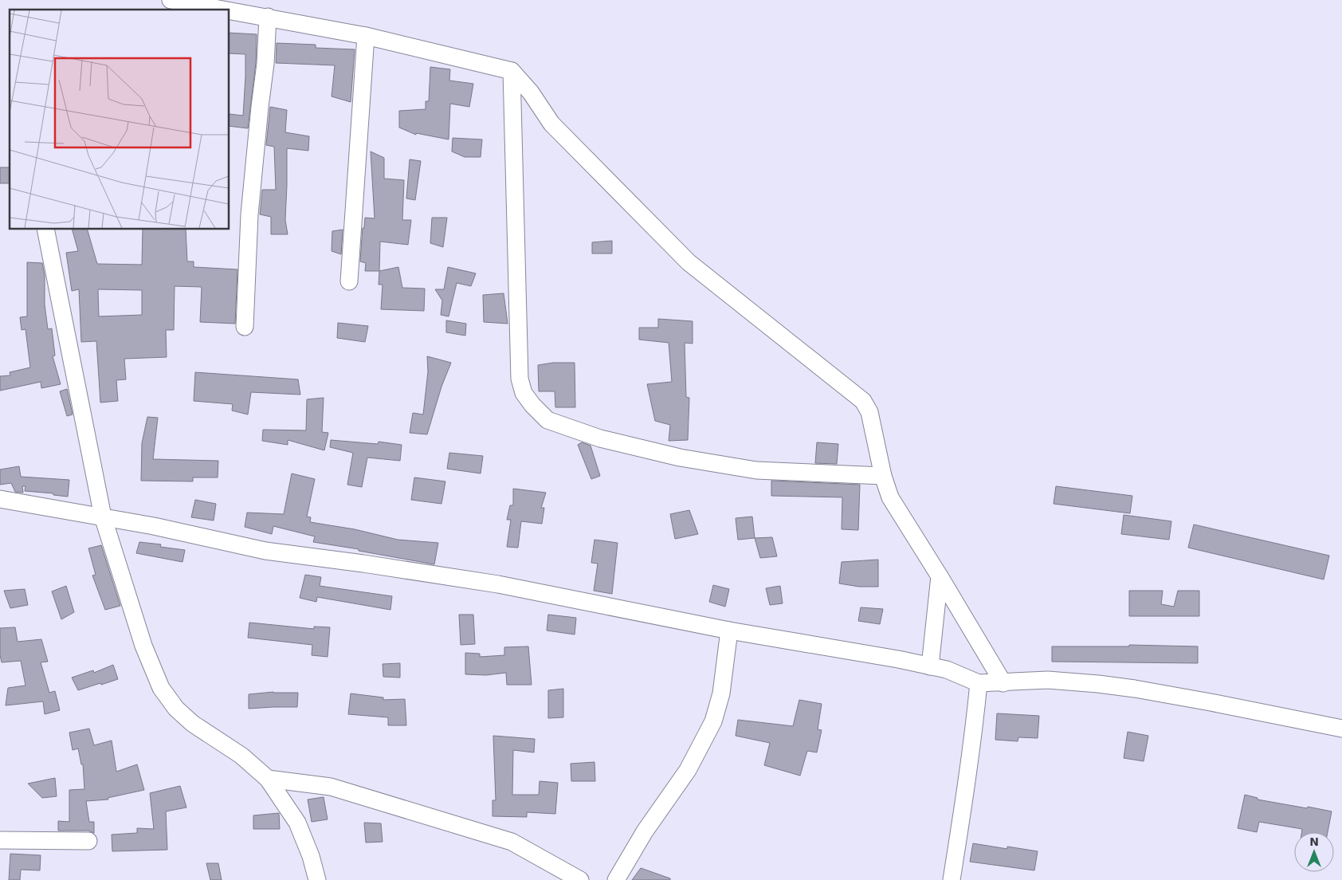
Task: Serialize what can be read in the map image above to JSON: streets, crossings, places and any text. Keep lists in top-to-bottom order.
{
  "north": "top"
}
